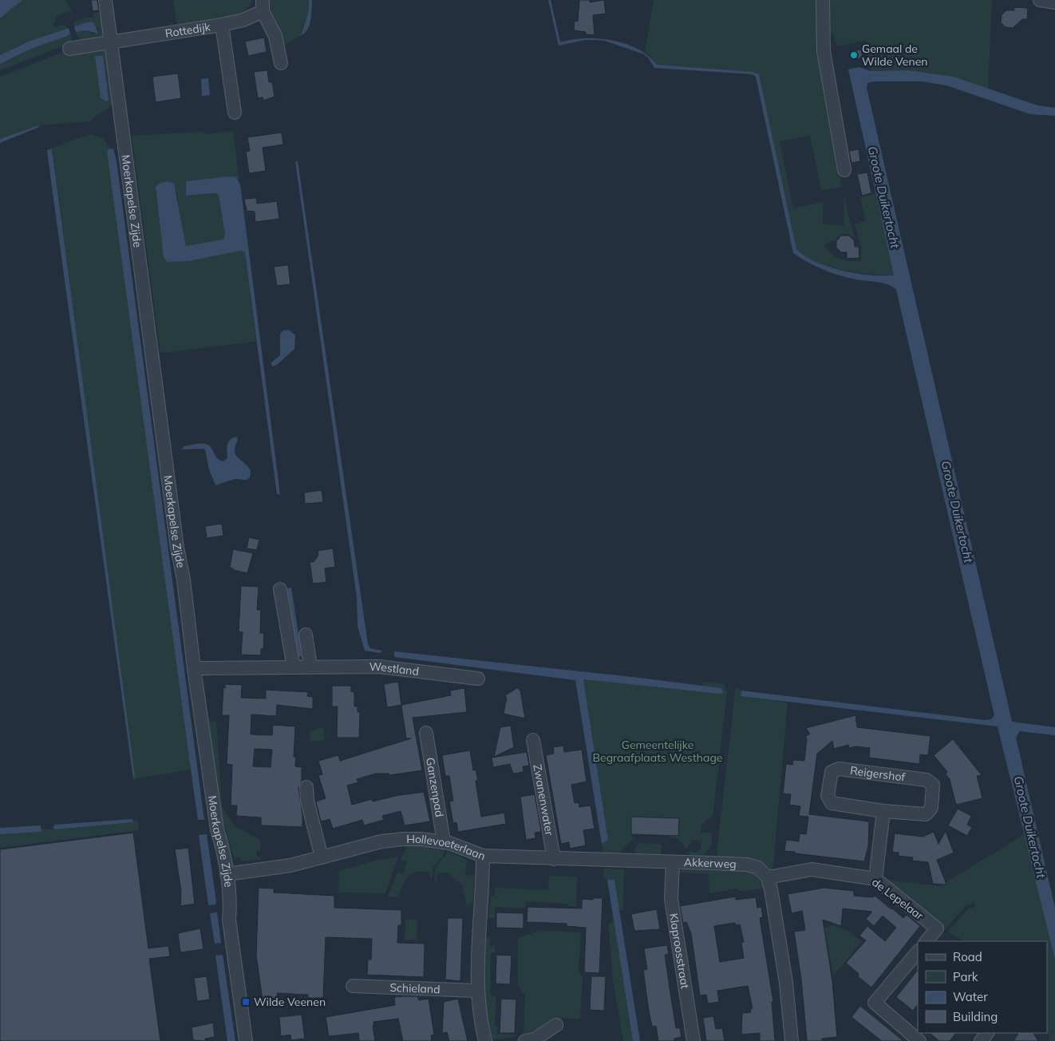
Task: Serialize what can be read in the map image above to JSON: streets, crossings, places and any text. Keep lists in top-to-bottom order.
{
  "streets": {
    "street": [
      "Rottedijk",
      "Moerkapelse Zijde",
      "Westland",
      "Reigershof",
      "Ganzenpad",
      "Zwanenwater",
      "Hollevoeterlaan",
      "Akkerweg",
      "de Lepelaar",
      "Klaproosstraat",
      "Schieland"
    ]
  },
  "crossings": [
    ["Rottedijk", "Moerkapelse Zijde"],
    ["Moerkapelse Zijde", "Westland"],
    ["Moerkapelse Zijde", "Hollevoeterlaan"],
    ["Ganzenpad", "Hollevoeterlaan"],
    ["Zwanenwater", "Akkerweg"],
    ["Hollevoeterlaan", "Akkerweg"],
    ["Hollevoeterlaan", "Schieland"],
    ["Akkerweg", "de Lepelaar"],
    ["Akkerweg", "Klaproosstraat"]
  ],
  "water": ["Groote Duikertocht"],
  "parks": ["Gemeentelijke Begraafplaats Westhage"],
  "places": {
    "other": ["Gemaal de Wilde Venen"],
    "transit": ["Wilde Veenen"]
  },
  "legend": [
    "Road",
    "Park",
    "Water",
    "Building"
  ]
}
